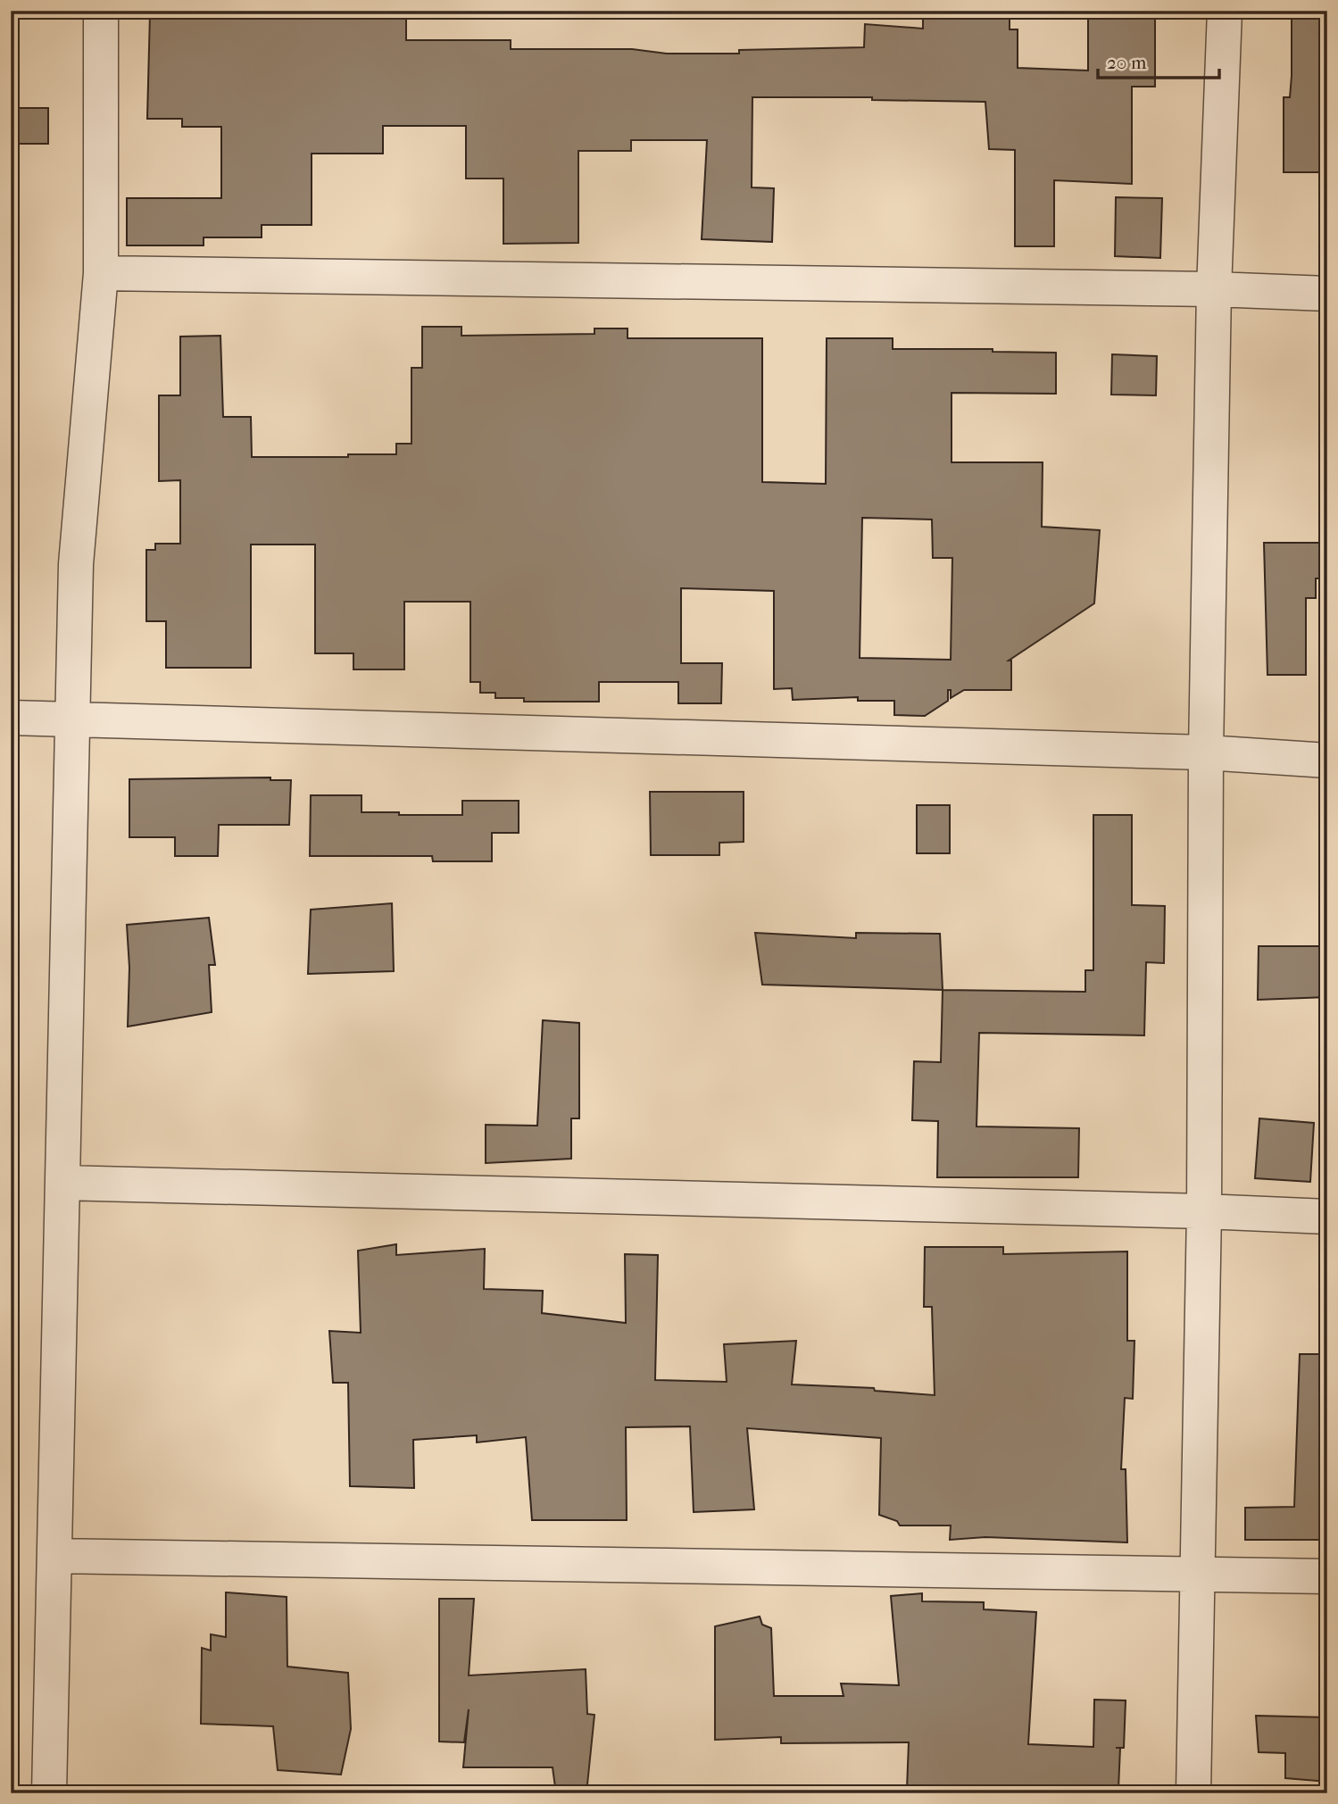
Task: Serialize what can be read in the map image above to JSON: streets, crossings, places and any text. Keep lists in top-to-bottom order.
{
  "scale_bar": "20 m"
}
